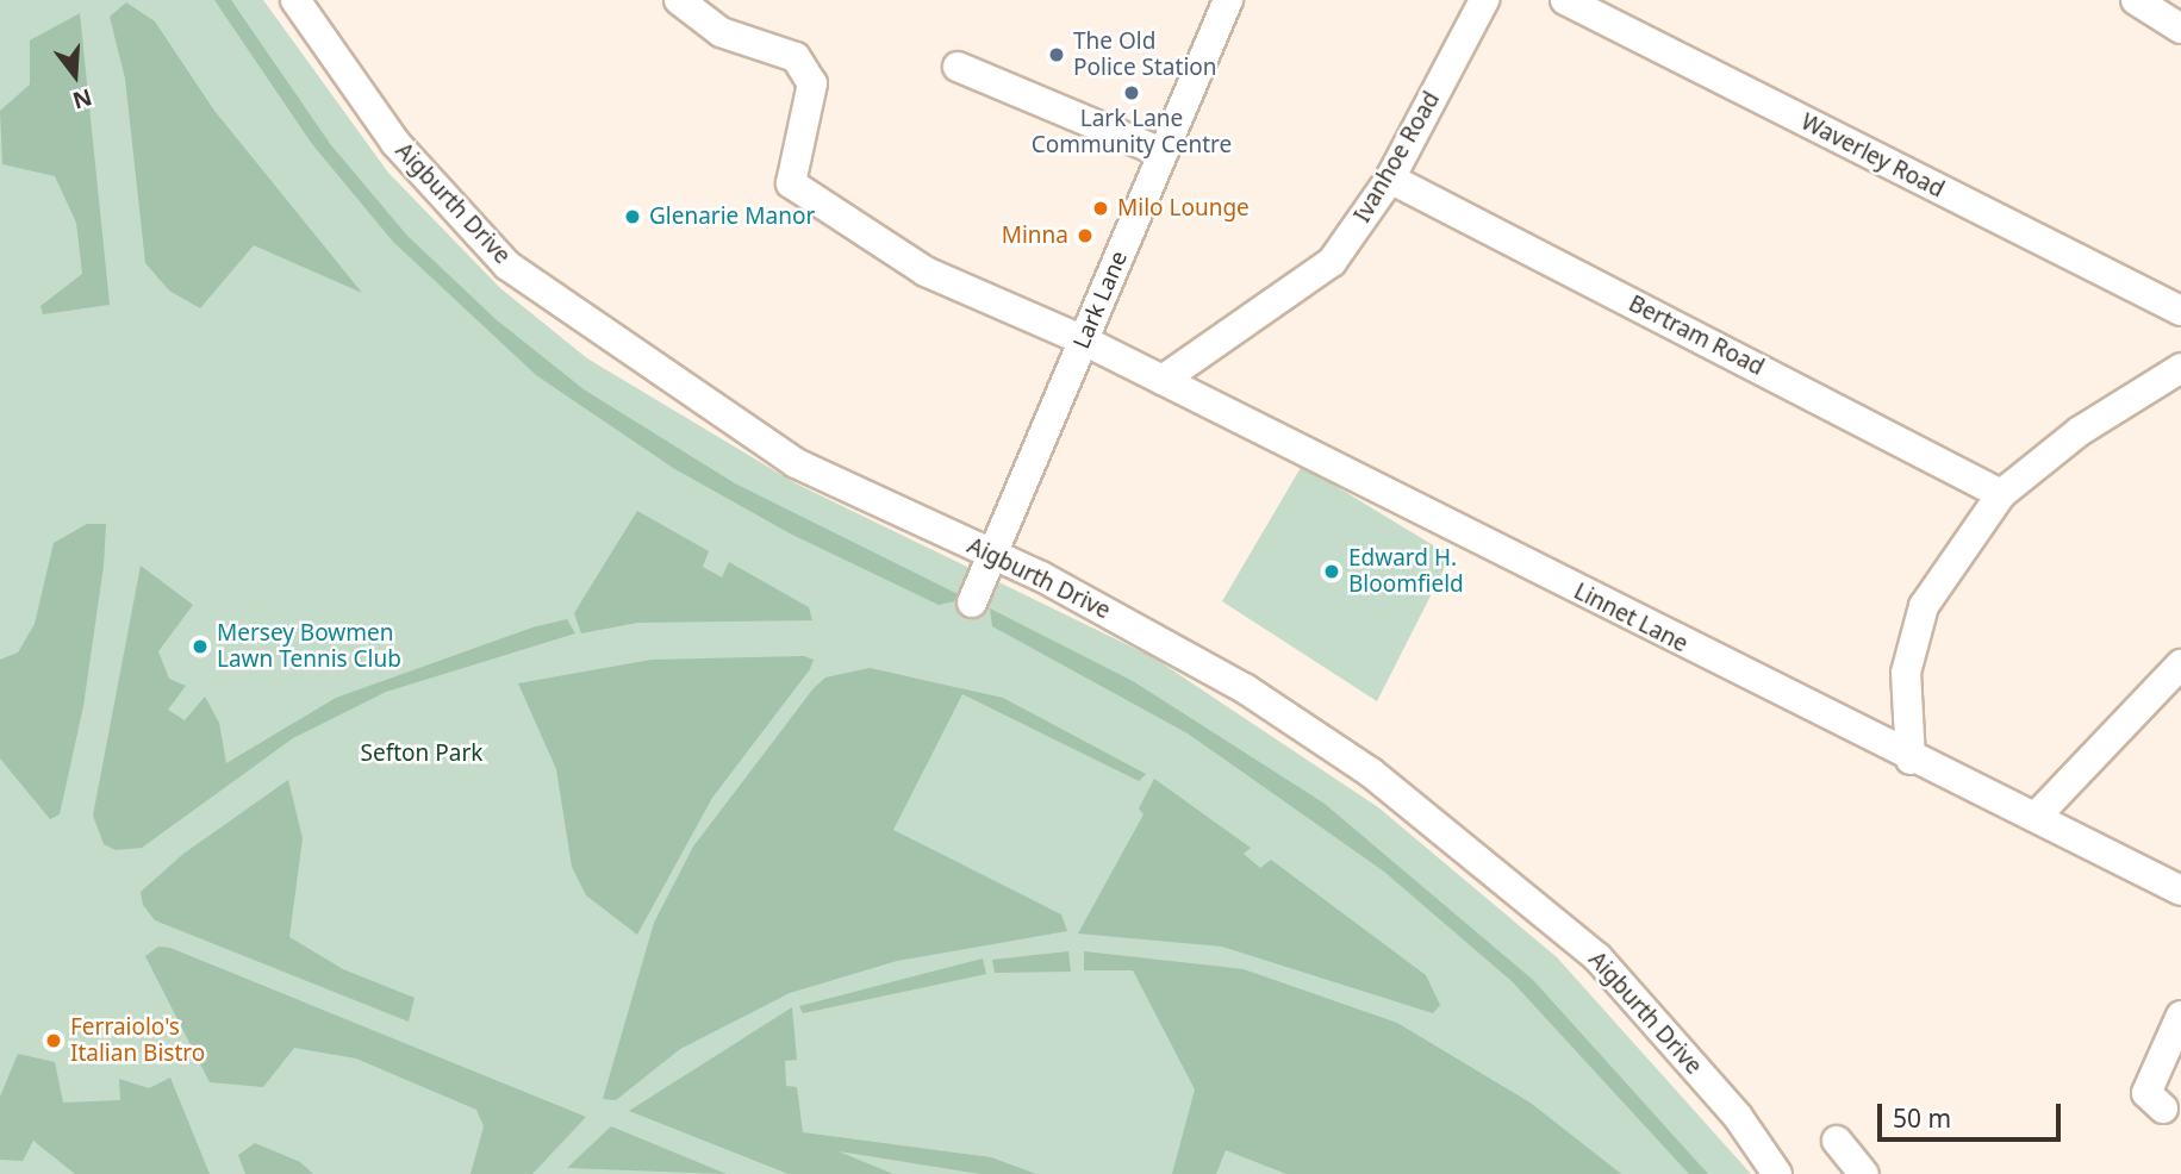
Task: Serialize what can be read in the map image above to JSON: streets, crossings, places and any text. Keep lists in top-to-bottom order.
{
  "streets": {
    "street": [
      "Waverley Road",
      "Ivanhoe Road",
      "Aigburth Drive",
      "Lark Lane",
      "Bertram Road",
      "Linnet Lane"
    ]
  },
  "crossings": [
    ["Ivanhoe Road", "Bertram Road"],
    ["Ivanhoe Road", "Linnet Lane"],
    ["Aigburth Drive", "Lark Lane"],
    ["Lark Lane", "Linnet Lane"]
  ],
  "parks": ["Sefton Park"],
  "places": [
    "The Old Police Station",
    "Lark Lane Community Centre",
    "Milo Lounge",
    "Glenarie Manor",
    "Minna",
    "Edward H. Bloomfield",
    "Mersey Bowmen Lawn Tennis Club",
    "Ferraiolo's Italian Bistro"
  ],
  "scale_bar": "50 m",
  "north": "bottom"
}
